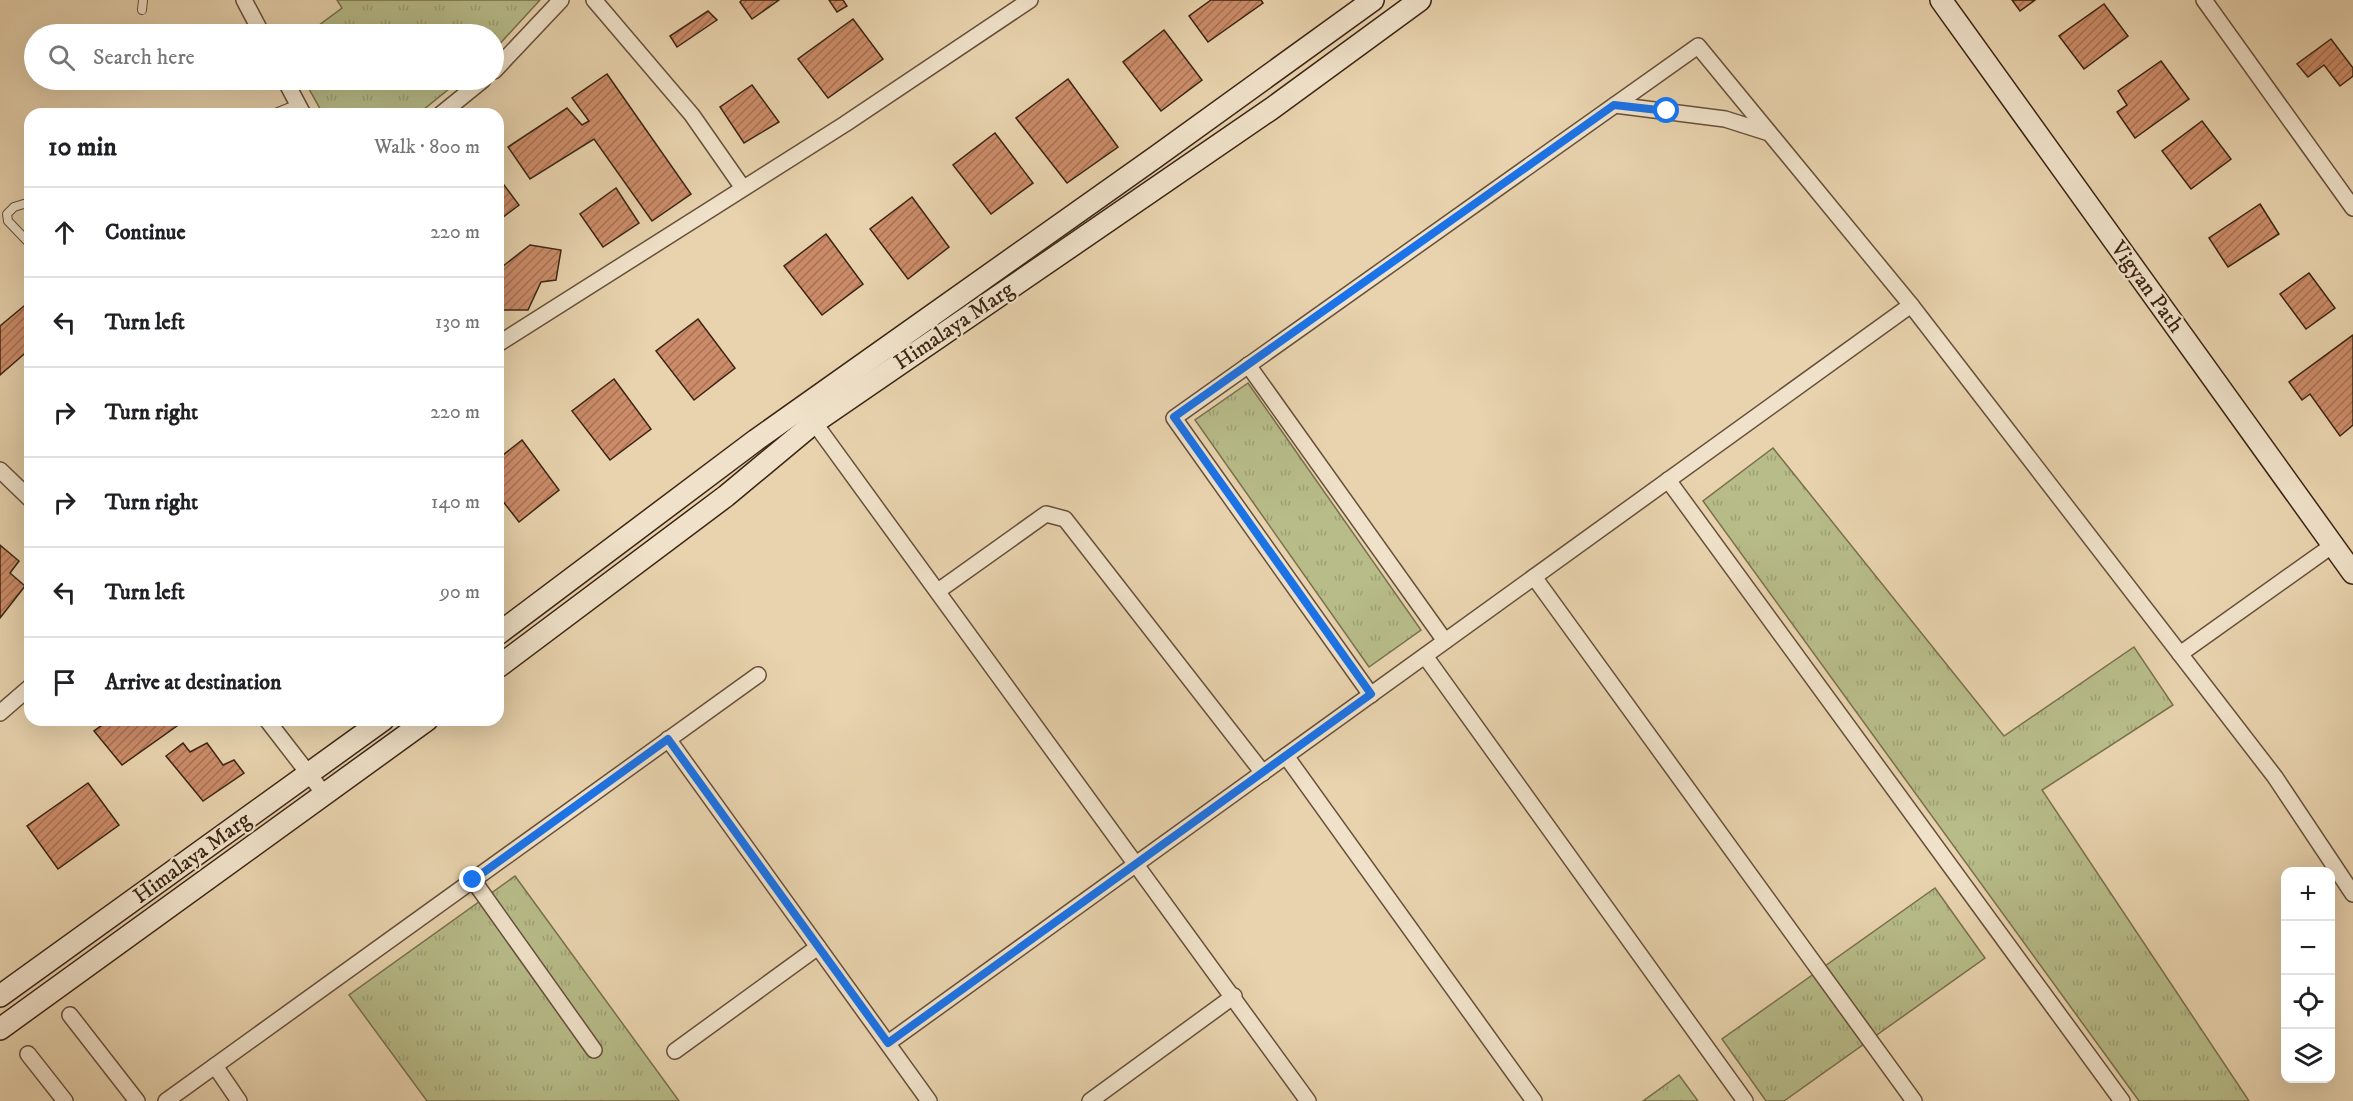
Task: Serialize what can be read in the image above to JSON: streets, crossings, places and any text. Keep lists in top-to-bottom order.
{
  "streets": {
    "main road": ["Vigyan Path", "Himalaya Marg"]
  },
  "page": {
    "search": "Search here",
    "heading": ["10 min", "Walk · 800 m"],
    "list": [
      ["Continue", "220 m"],
      ["Turn left", "130 m"],
      ["Turn right", "220 m"],
      ["Turn right", "140 m"],
      ["Turn left", "90 m"],
      "Arrive at destination"
    ],
    "map_buttons": ["+", "−"]
  }
}
